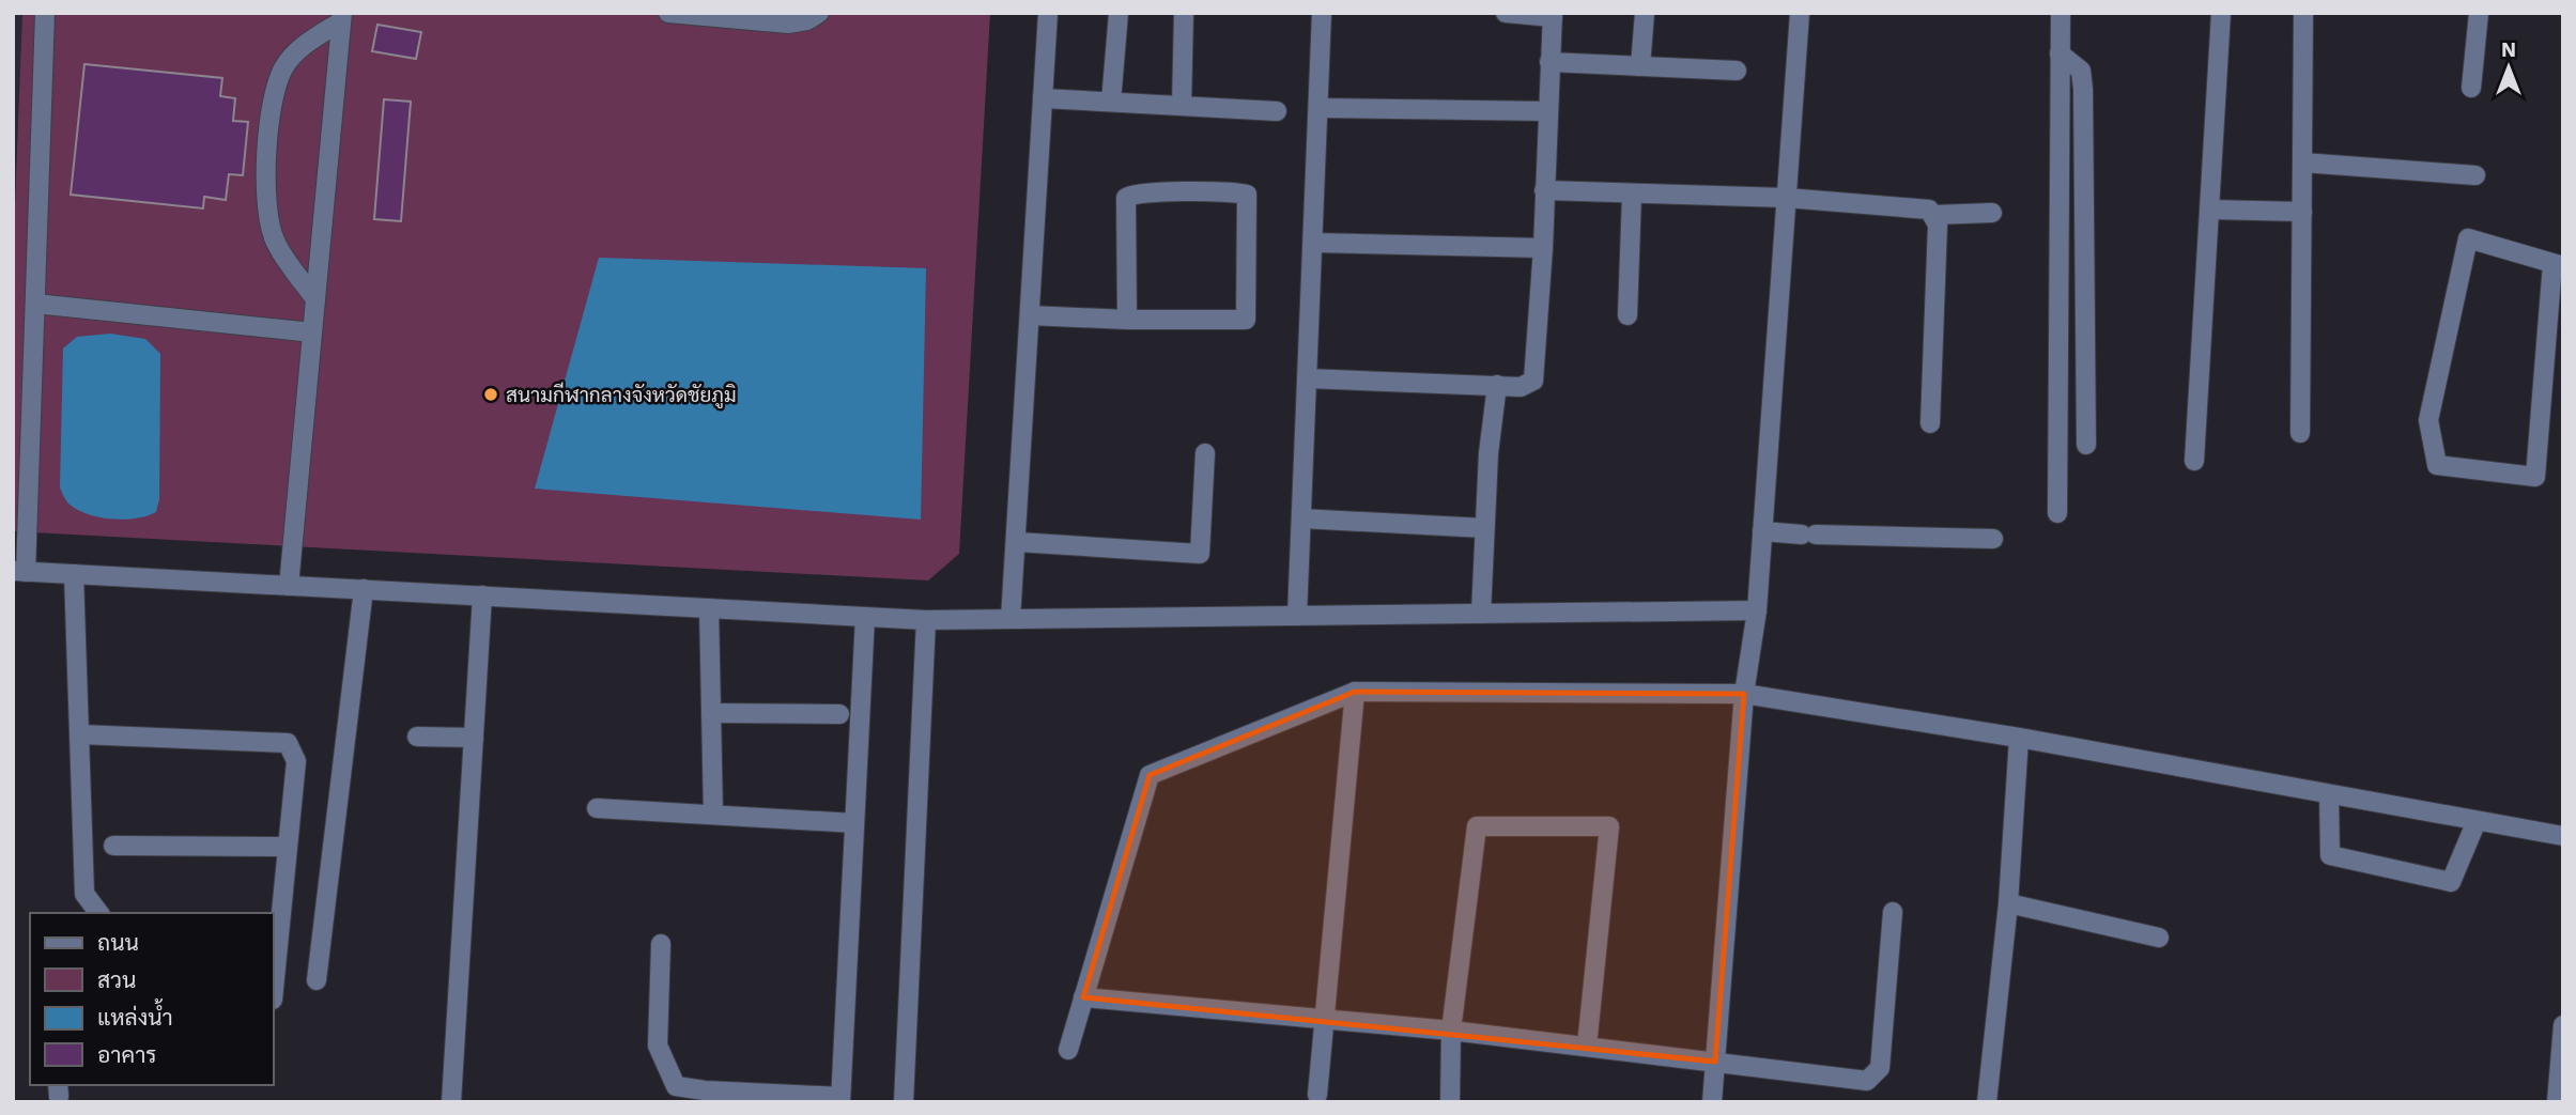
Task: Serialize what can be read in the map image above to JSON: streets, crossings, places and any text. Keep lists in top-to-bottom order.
{
  "places": ["สนามกีฬากลางจังหวัดชัยภูมิ"],
  "legend": [
    "ถนน",
    "สวน",
    "แหล่งน้ำ",
    "อาคาร"
  ],
  "north": "top"
}
